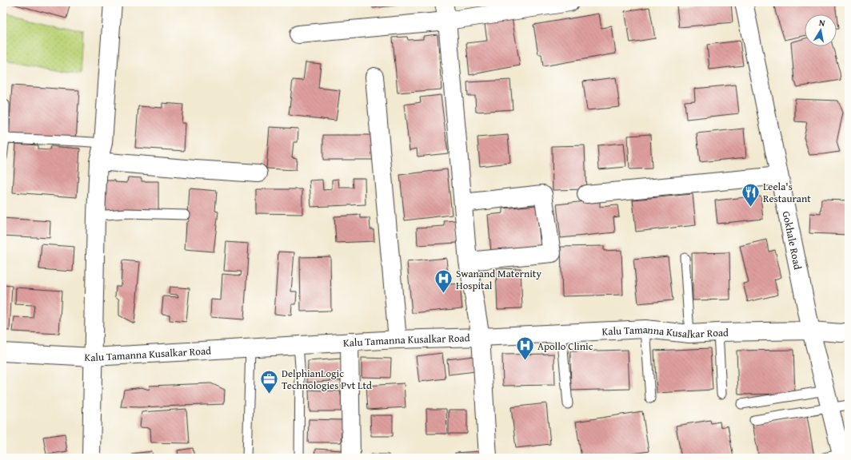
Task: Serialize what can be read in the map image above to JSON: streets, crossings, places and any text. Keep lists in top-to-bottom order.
{
  "streets": {
    "street": ["Gokhale Road", "Kalu Tamanna Kusalkar Road"]
  },
  "crossings": [
    ["Gokhale Road", "Kalu Tamanna Kusalkar Road"]
  ],
  "places": {
    "restaurant": ["Leela's Restaurant"],
    "hospital": ["Swanand Maternity Hospital", "Apollo Clinic"],
    "office": ["DelphianLogic Technologies Pvt Ltd"]
  },
  "north": "top"
}
